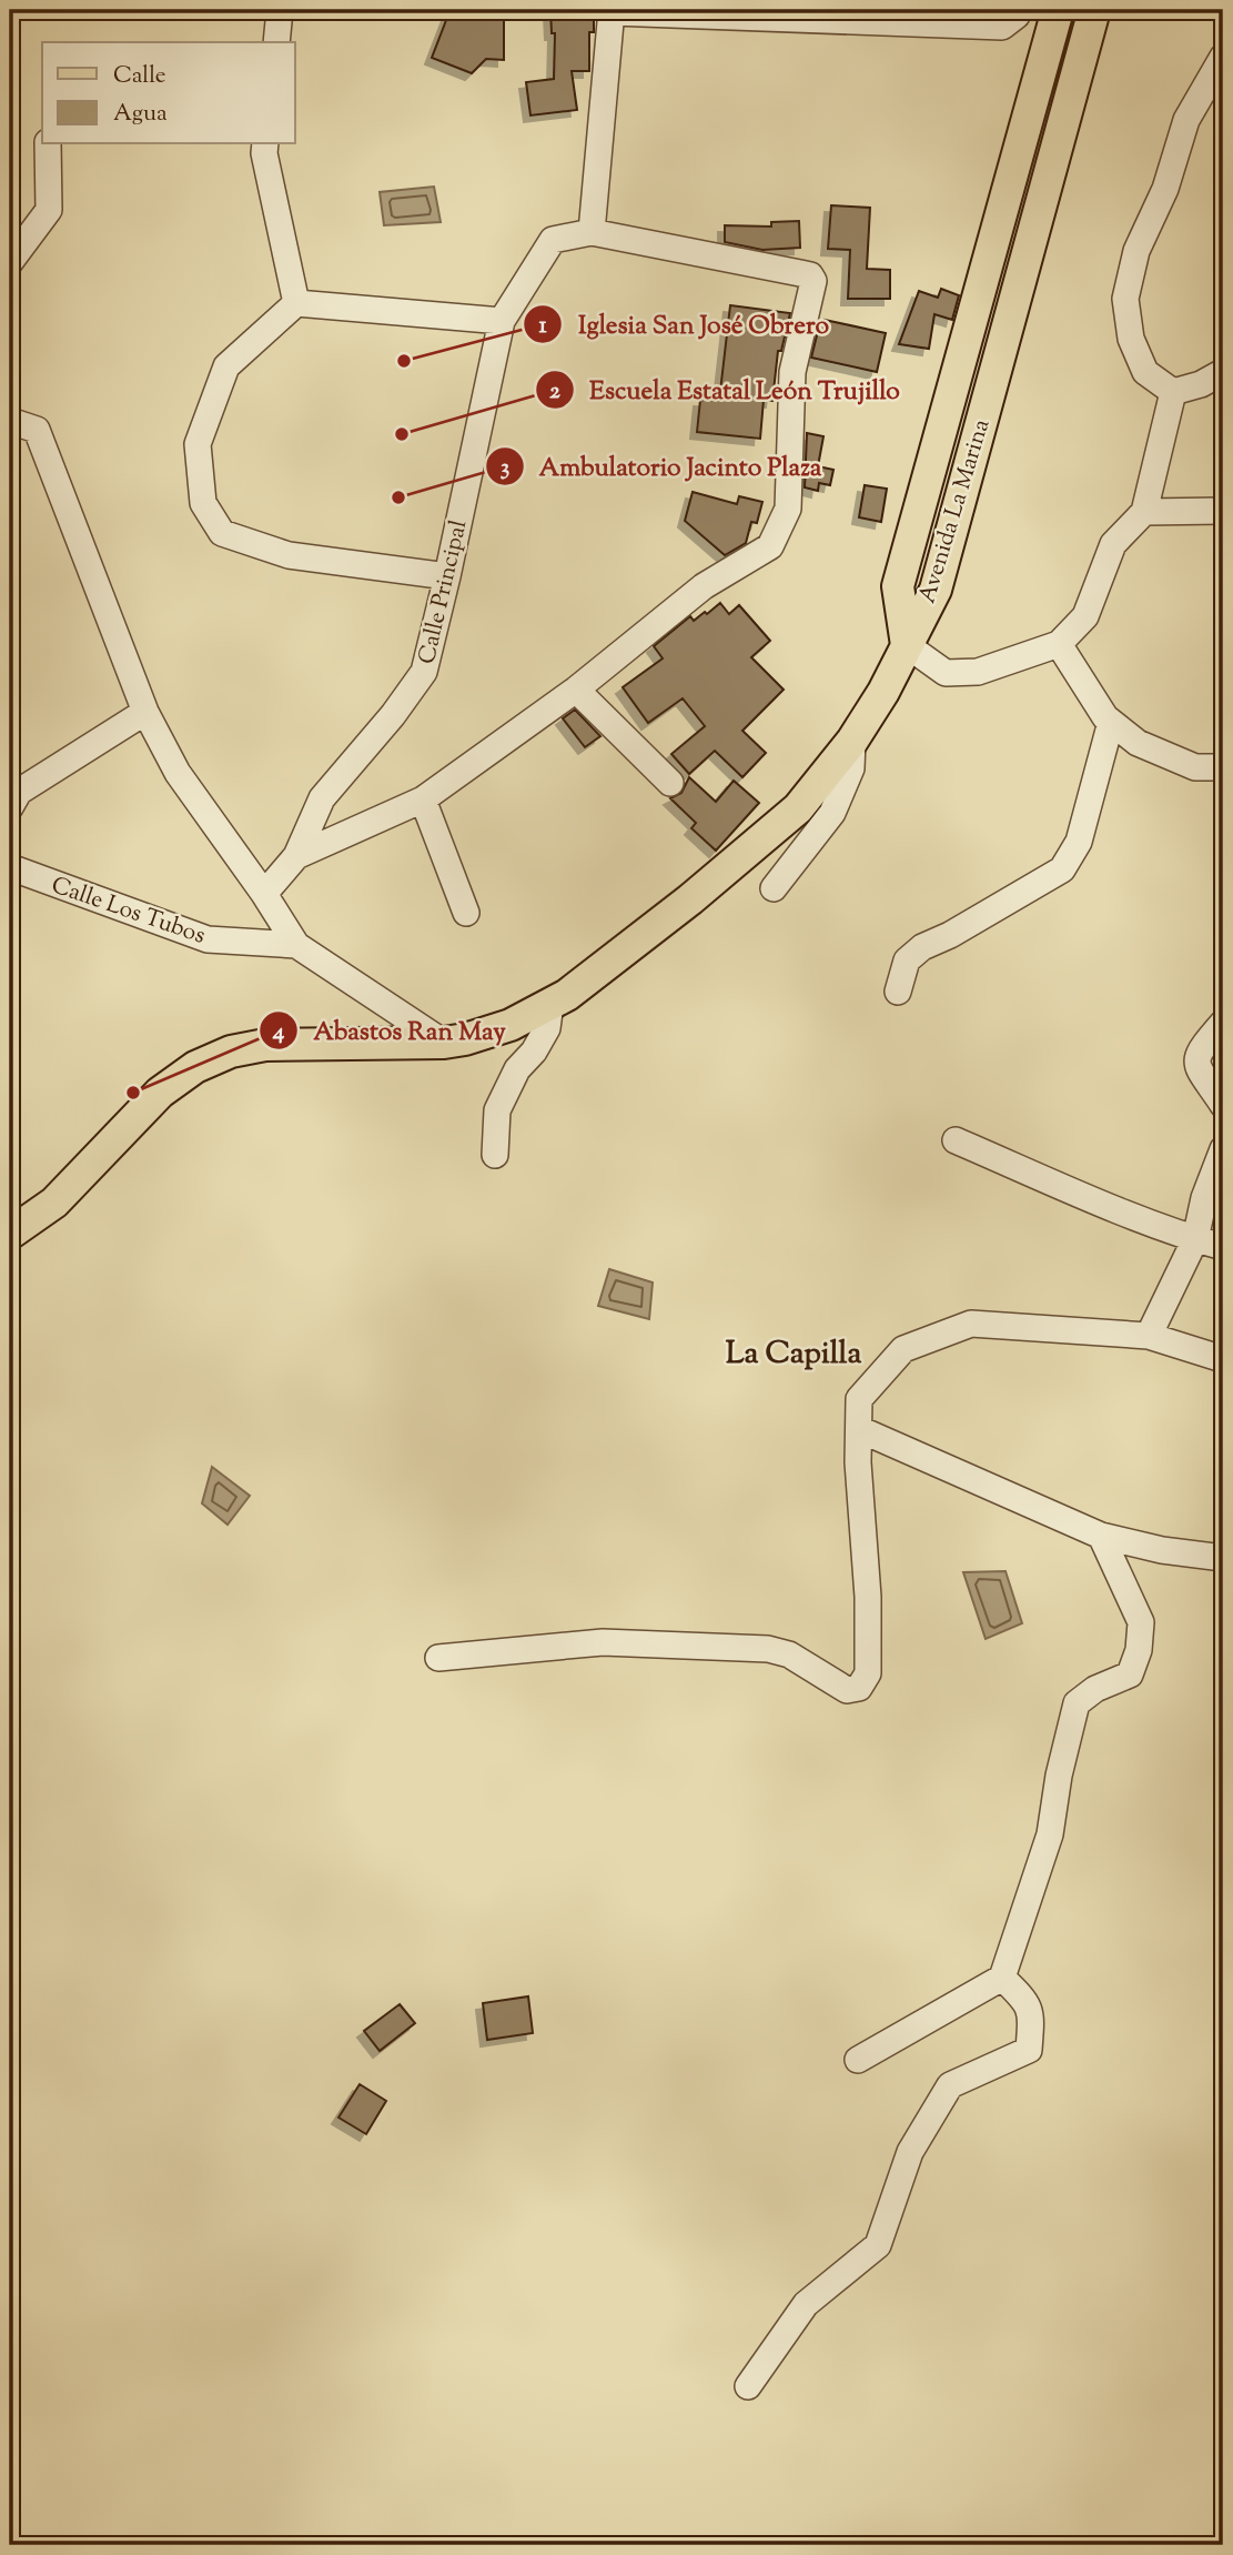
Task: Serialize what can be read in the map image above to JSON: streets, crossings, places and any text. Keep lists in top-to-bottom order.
{
  "streets": {
    "main road": ["Avenida La Marina"],
    "street": ["Calle Principal", "Calle Los Tubos"]
  },
  "districts": ["La Capilla"],
  "places": [
    "Iglesia San José Obrero",
    "Escuela Estatal León Trujillo",
    "Ambulatorio Jacinto Plaza",
    "Abastos Ran May"
  ],
  "legend": ["Calle", "Agua"]
}
